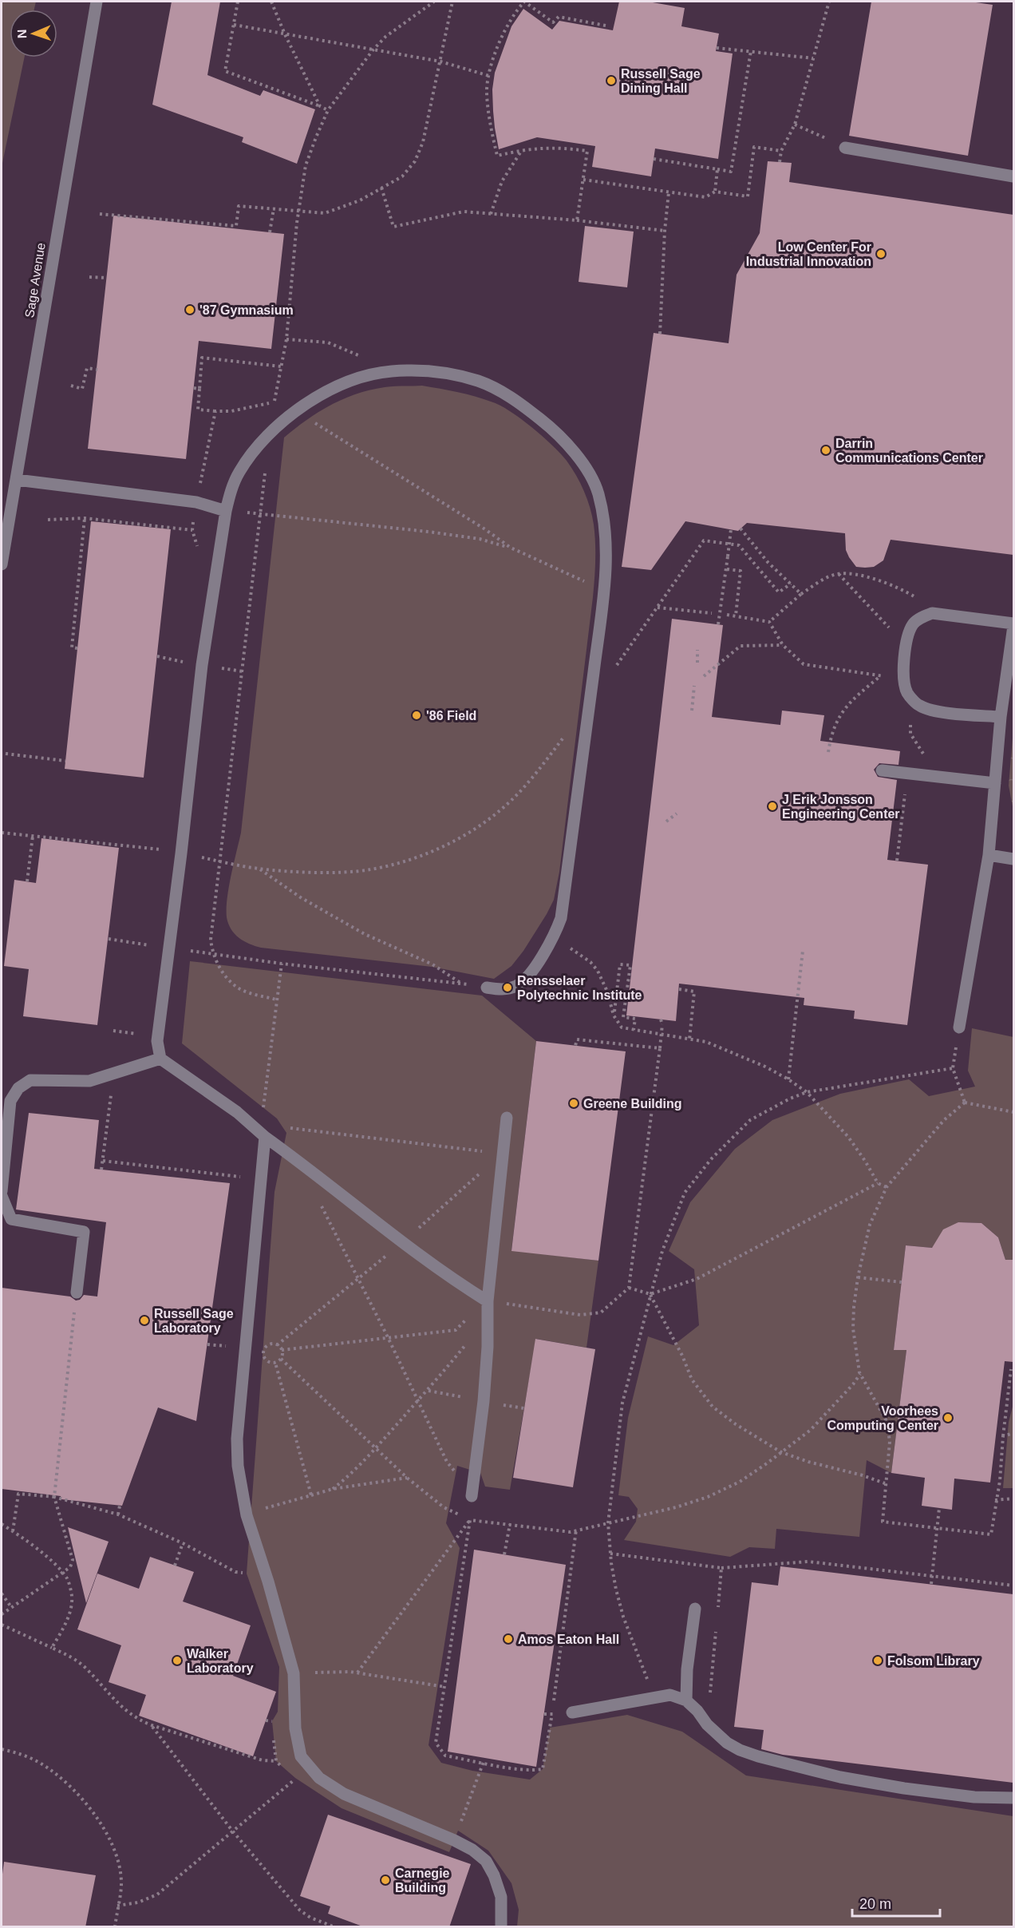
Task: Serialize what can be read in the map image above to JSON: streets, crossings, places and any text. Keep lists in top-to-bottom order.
{
  "streets": {
    "street": ["Sage Avenue"]
  },
  "places": [
    "Russell Sage Dining Hall",
    "Low Center For Industrial Innovation",
    "'87 Gymnasium",
    "Darrin Communications Center",
    "'86 Field",
    "J Erik Jonsson Engineering Center",
    "Rensselaer Polytechnic Institute",
    "Greene Building",
    "Russell Sage Laboratory",
    "Voorhees Computing Center",
    "Amos Eaton Hall",
    "Walker Laboratory",
    "Folsom Library",
    "Carnegie Building"
  ],
  "scale_bar": "20 m",
  "north": "left"
}
